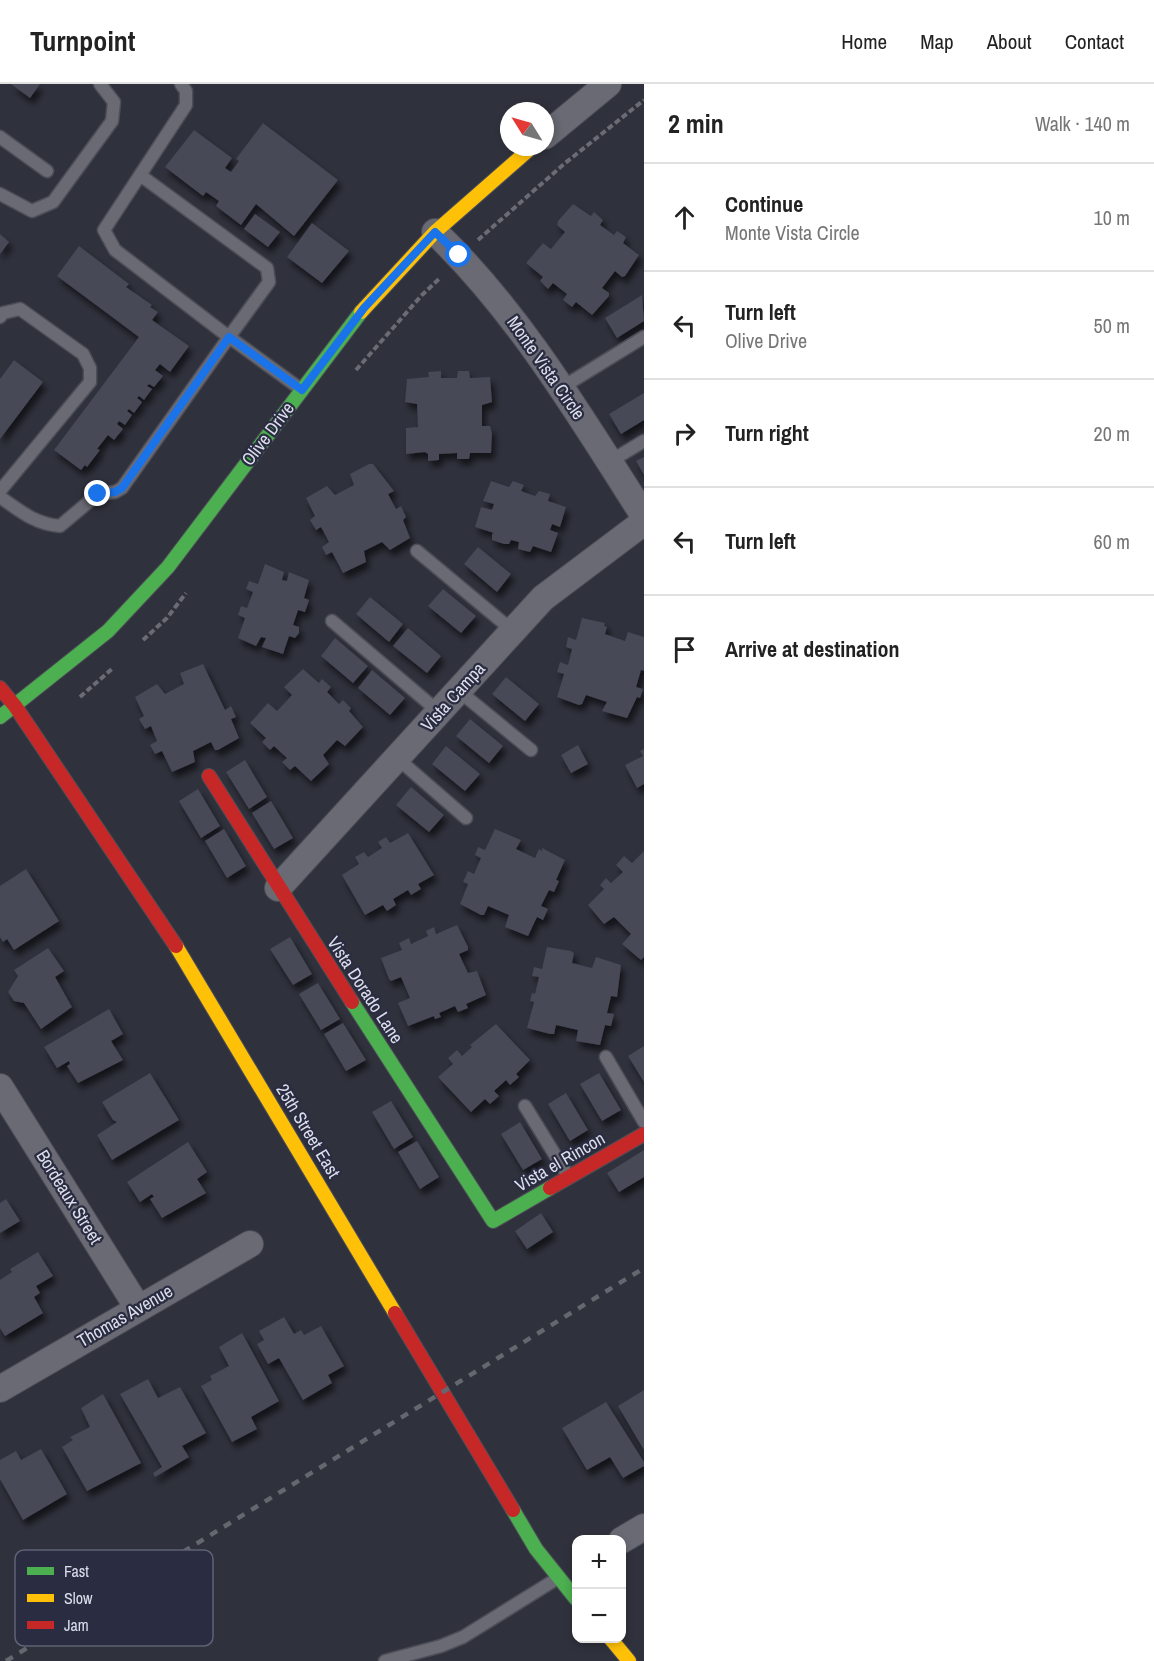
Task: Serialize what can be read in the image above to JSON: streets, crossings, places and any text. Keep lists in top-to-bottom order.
{
  "streets": {
    "street": [
      "Monte Vista Circle",
      "Olive Drive",
      "Vista Campa",
      "Vista Dorado Lane",
      "25th Street East",
      "Vista el Rincon",
      "Bordeaux Street",
      "Thomas Avenue"
    ]
  },
  "crossings": [
    ["Monte Vista Circle", "Olive Drive"],
    ["Olive Drive", "25th Street East"],
    ["Vista Campa", "Vista Dorado Lane"],
    ["Vista Dorado Lane", "Vista el Rincon"],
    ["Bordeaux Street", "Thomas Avenue"]
  ],
  "legend": ["Fast", "Slow", "Jam"],
  "north": "top left",
  "page": {
    "header": "Turnpoint",
    "nav": [
      "Home",
      "Map",
      "About",
      "Contact"
    ],
    "heading": ["2 min", "Walk · 140 m"],
    "list": [
      ["Continue", "Monte Vista Circle", "10 m"],
      ["Turn left", "Olive Drive", "50 m"],
      ["Turn right", "20 m"],
      ["Turn left", "60 m"],
      "Arrive at destination"
    ],
    "map_buttons": ["+", "−"]
  }
}
